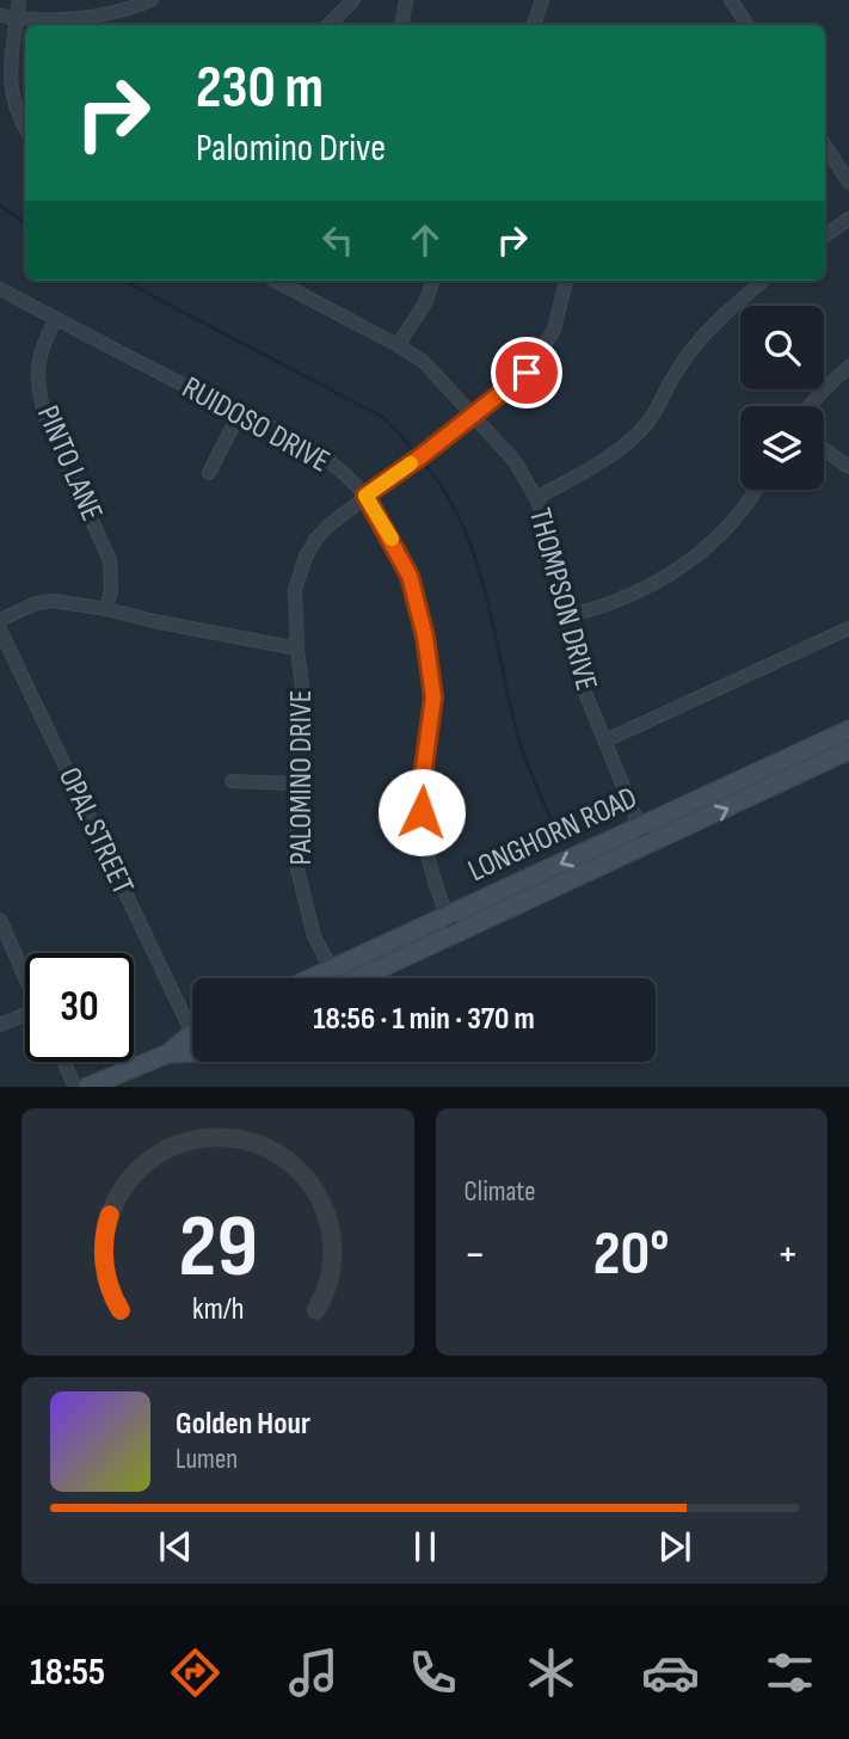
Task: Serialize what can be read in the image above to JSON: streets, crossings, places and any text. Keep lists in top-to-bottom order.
{
  "streets": {
    "main road": ["LONGHORN ROAD"],
    "street": [
      "RUIDOSO DRIVE",
      "PINTO LANE",
      "THOMPSON DRIVE",
      "PALOMINO DRIVE",
      "OPAL STREET"
    ]
  },
  "crossings": [
    ["RUIDOSO DRIVE", "PINTO LANE"],
    ["RUIDOSO DRIVE", "PALOMINO DRIVE"],
    ["RUIDOSO DRIVE", "LONGHORN ROAD"],
    ["THOMPSON DRIVE", "PALOMINO DRIVE"],
    ["THOMPSON DRIVE", "LONGHORN ROAD"],
    ["PALOMINO DRIVE", "LONGHORN ROAD"]
  ],
  "page": {
    "turn": ["230 m", "Palomino Drive"],
    "limit": "30",
    "trip": "18:56 · 1 min · 370 m",
    "tile": "Climate",
    "heat": ["−", "20°", "+"],
    "song": ["Golden Hour", "Lumen"],
    "tabs": "18:55",
    "gauge": ["29", "km/h"]
  }
}
